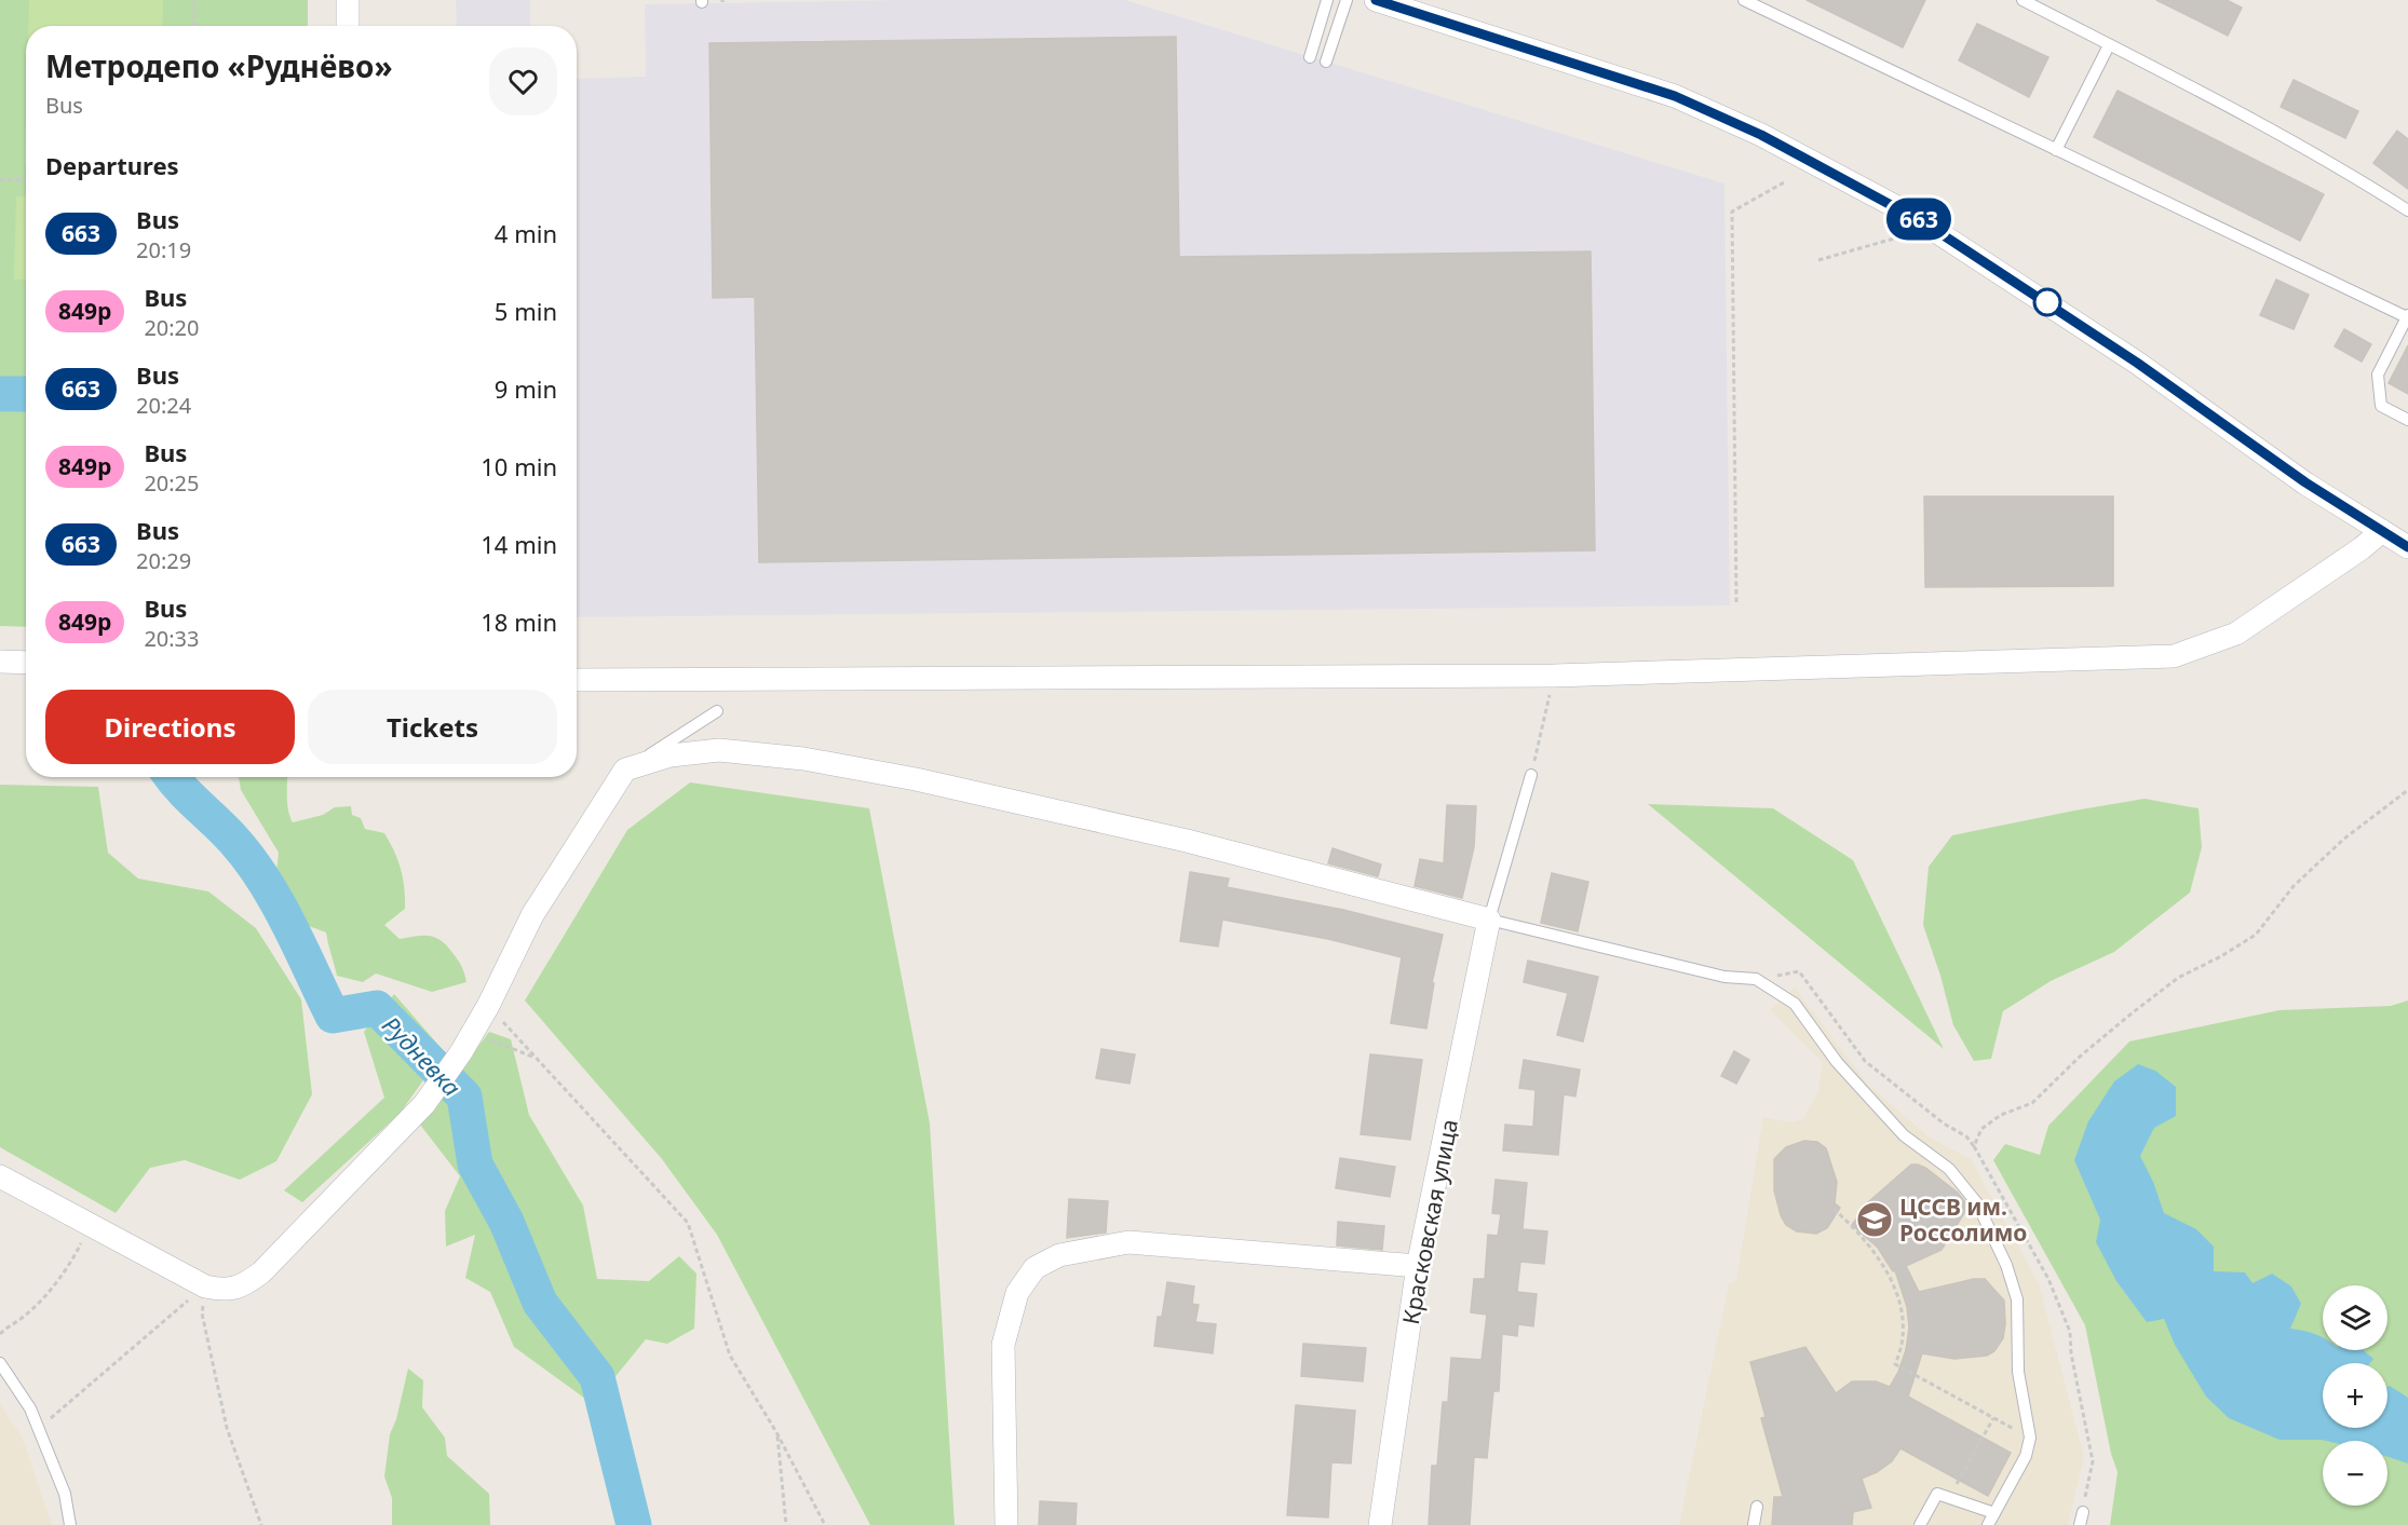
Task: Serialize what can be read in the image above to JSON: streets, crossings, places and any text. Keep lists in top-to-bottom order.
{
  "streets": {
    "street": ["Красковская улица"]
  },
  "water": ["Рудневка"],
  "places": {
    "school or university": ["ЦССВ им. Россолимо"]
  },
  "lines": ["bus line 663"],
  "page": {
    "on_map": "663",
    "heading": [
      ["Метродепо «Руднёво»", "Bus"],
      "Departures"
    ],
    "list": [
      {
        "mark": "663",
        "name": "Bus",
        "note": "20:19",
        "value": "4 min"
      },
      {
        "mark": "849р",
        "name": "Bus",
        "note": "20:20",
        "value": "5 min"
      },
      {
        "mark": "663",
        "name": "Bus",
        "note": "20:24",
        "value": "9 min"
      },
      {
        "mark": "849р",
        "name": "Bus",
        "note": "20:25",
        "value": "10 min"
      },
      {
        "mark": "663",
        "name": "Bus",
        "note": "20:29",
        "value": "14 min"
      },
      {
        "mark": "849р",
        "name": "Bus",
        "note": "20:33",
        "value": "18 min"
      }
    ],
    "buttons": ["Directions", "Tickets"],
    "map_buttons": ["+", "−"]
  }
}
